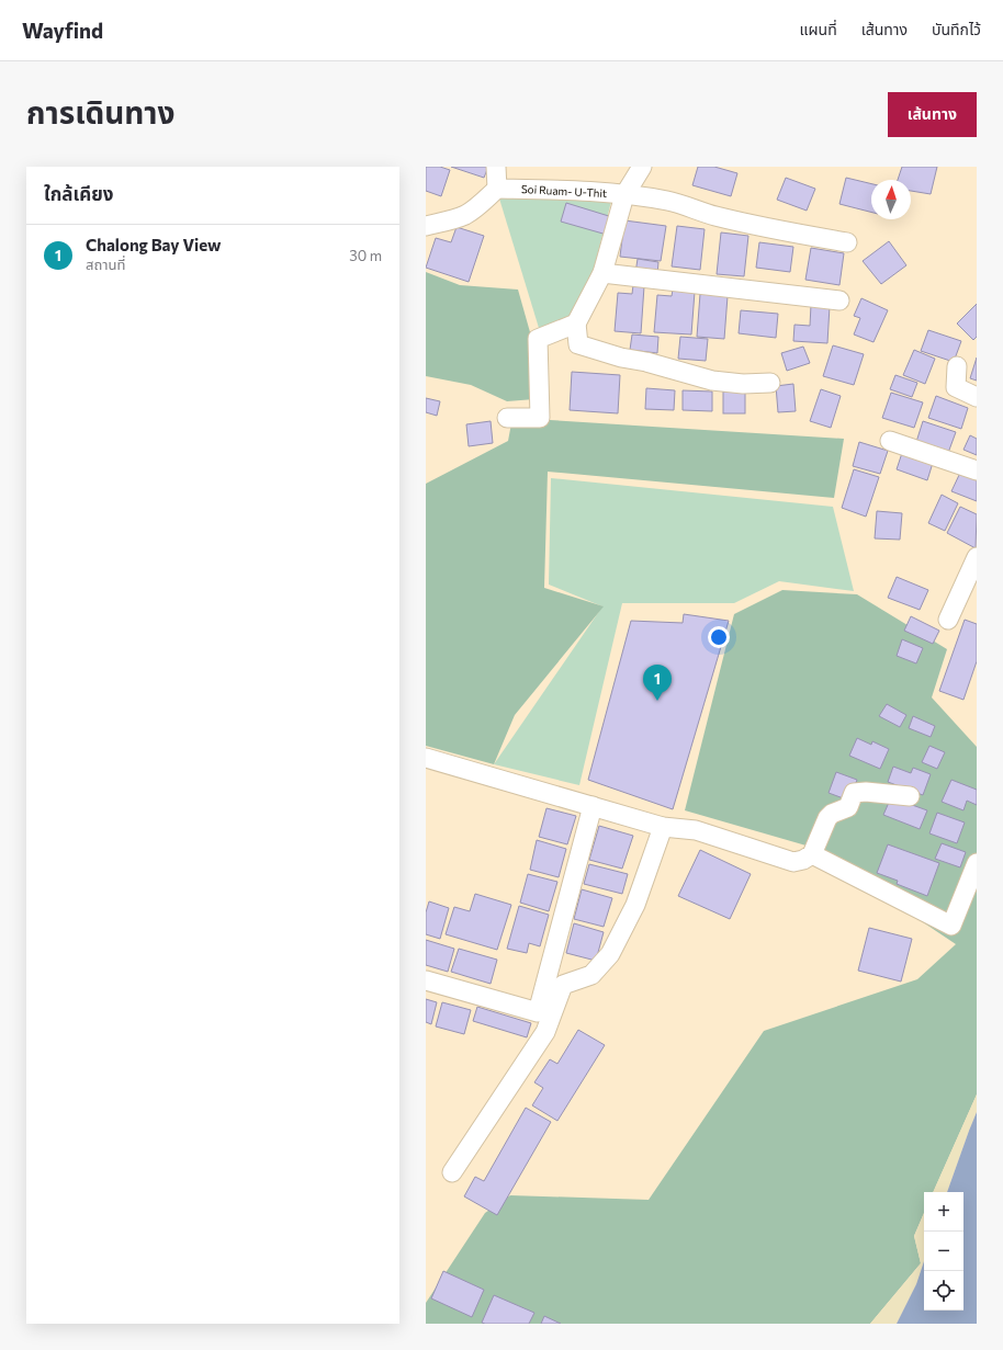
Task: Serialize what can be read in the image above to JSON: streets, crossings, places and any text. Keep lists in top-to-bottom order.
{
  "streets": {
    "street": ["Soi Ruam- U-Thit"]
  },
  "north": "top",
  "page": {
    "header": "Wayfind",
    "nav": ["แผนที่", "เส้นทาง", "บันทึกไว้"],
    "title": "การเดินทาง",
    "buttons": "เส้นทาง",
    "heading": "ใกล้เคียง",
    "list": [
      {
        "mark": "1",
        "name": "Chalong Bay View",
        "note": "สถานที่",
        "value": "30 m"
      }
    ],
    "pins": "1",
    "map_buttons": ["+", "−"]
  }
}
